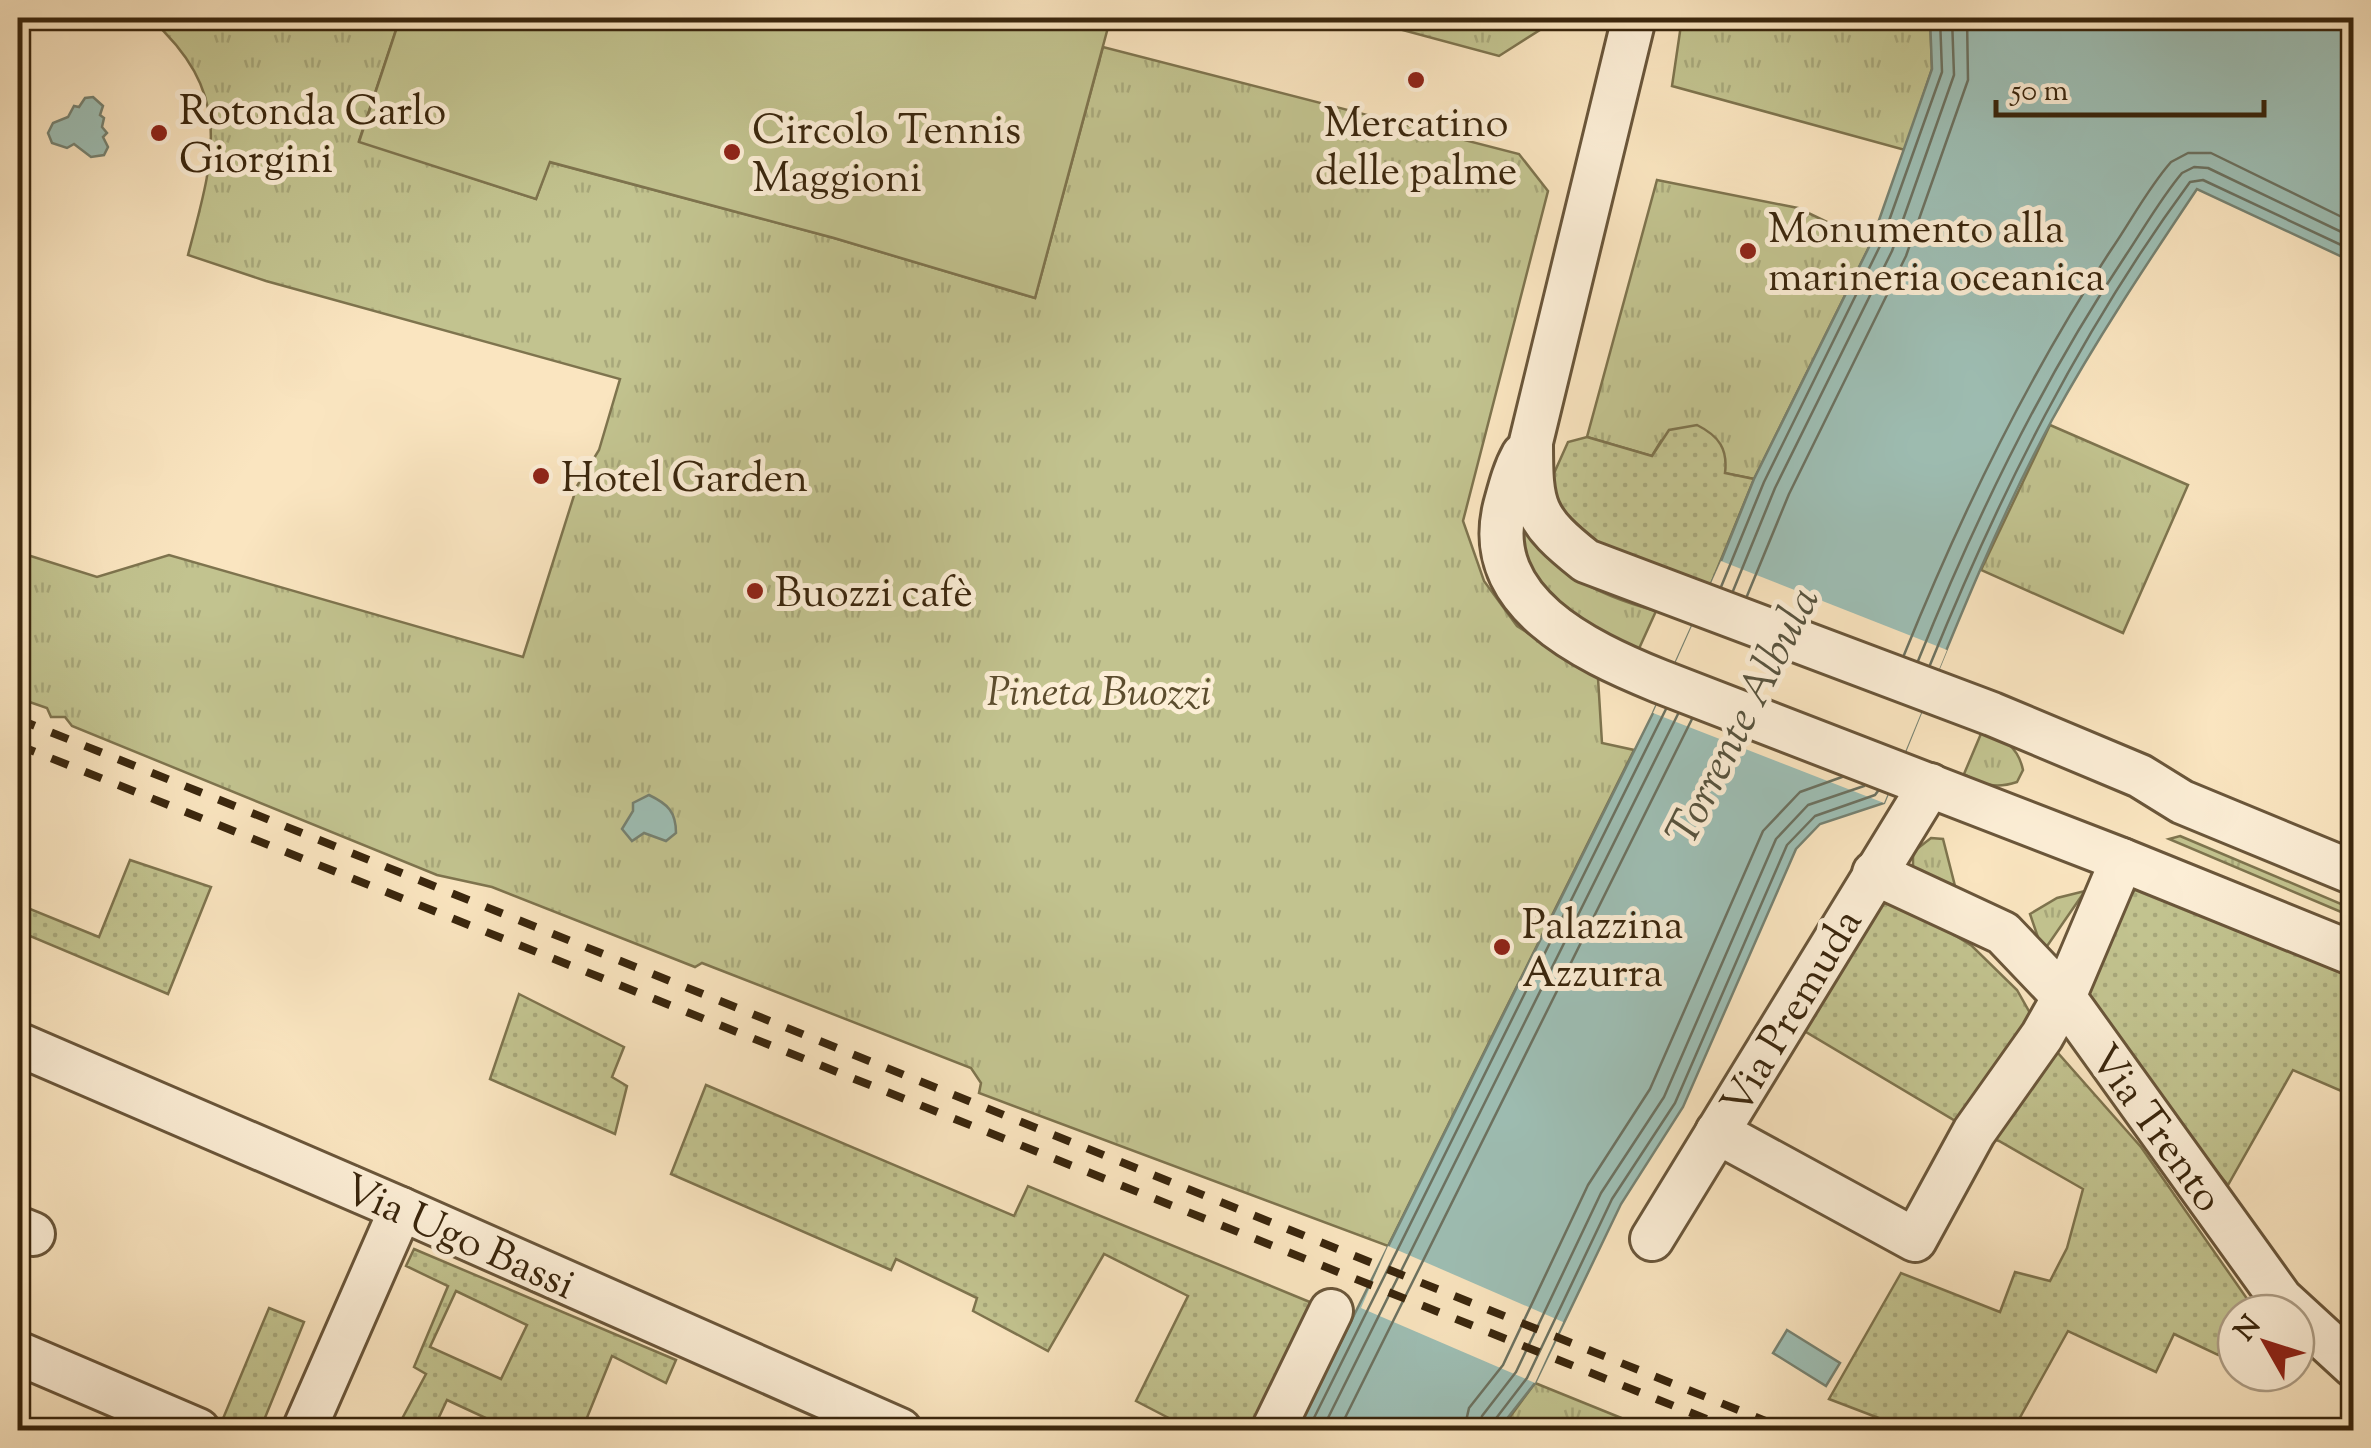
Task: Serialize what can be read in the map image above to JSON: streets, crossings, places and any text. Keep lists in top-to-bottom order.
{
  "streets": {
    "street": ["Via Premuda", "Via Trento", "Via Ugo Bassi"]
  },
  "water": ["Torrente Albula"],
  "parks": ["Pineta Buozzi"],
  "places": [
    "Mercatino delle palme",
    "Rotonda Carlo Giorgini",
    "Circolo Tennis Maggioni",
    "Monumento alla marineria oceanica",
    "Hotel Garden",
    "Buozzi cafè",
    "Palazzina Azzurra"
  ],
  "scale_bar": "50 m",
  "north": "top left"
}
